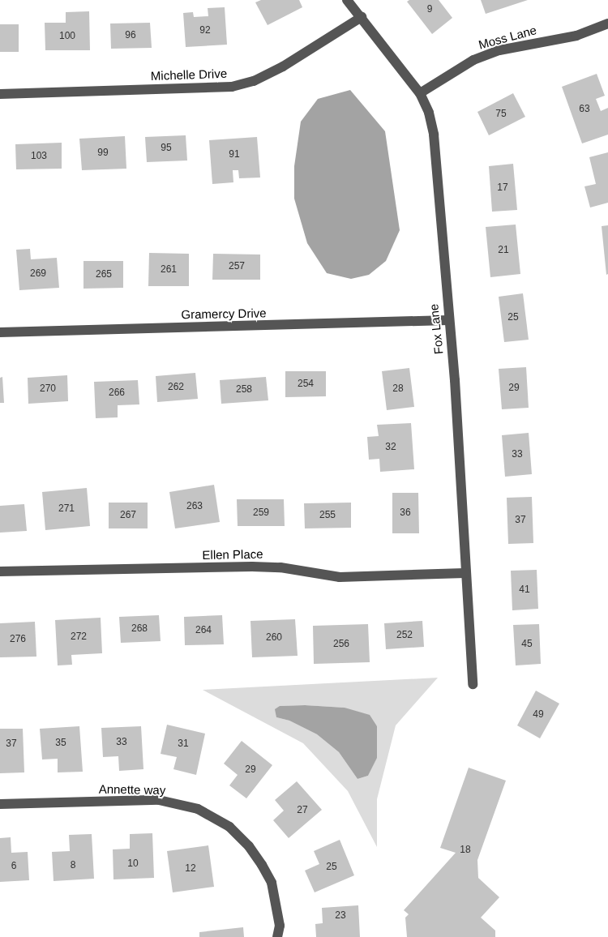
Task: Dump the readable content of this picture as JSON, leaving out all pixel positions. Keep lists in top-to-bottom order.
{
  "streets": {
    "street": [
      "Moss Lane",
      "Michelle Drive",
      "Gramercy Drive",
      "Fox Lane",
      "Ellen Place",
      "Annette way"
    ]
  },
  "crossings": [
    ["Moss Lane", "Fox Lane"],
    ["Michelle Drive", "Fox Lane"],
    ["Gramercy Drive", "Fox Lane"],
    ["Fox Lane", "Ellen Place"]
  ],
  "house_numbers": [
    "9",
    "92",
    "96",
    "100",
    "63",
    "75",
    "95",
    "99",
    "91",
    "103",
    "17",
    "21",
    "257",
    "261",
    "269",
    "265",
    "25",
    "254",
    "262",
    "29",
    "270",
    "28",
    "258",
    "266",
    "32",
    "33",
    "263",
    "271",
    "259",
    "36",
    "267",
    "255",
    "37",
    "41",
    "268",
    "264",
    "252",
    "272",
    "260",
    "276",
    "256",
    "45",
    "49",
    "33",
    "35",
    "37",
    "31",
    "29",
    "27",
    "18",
    "10",
    "8",
    "6",
    "25",
    "12",
    "23"
  ]
}
